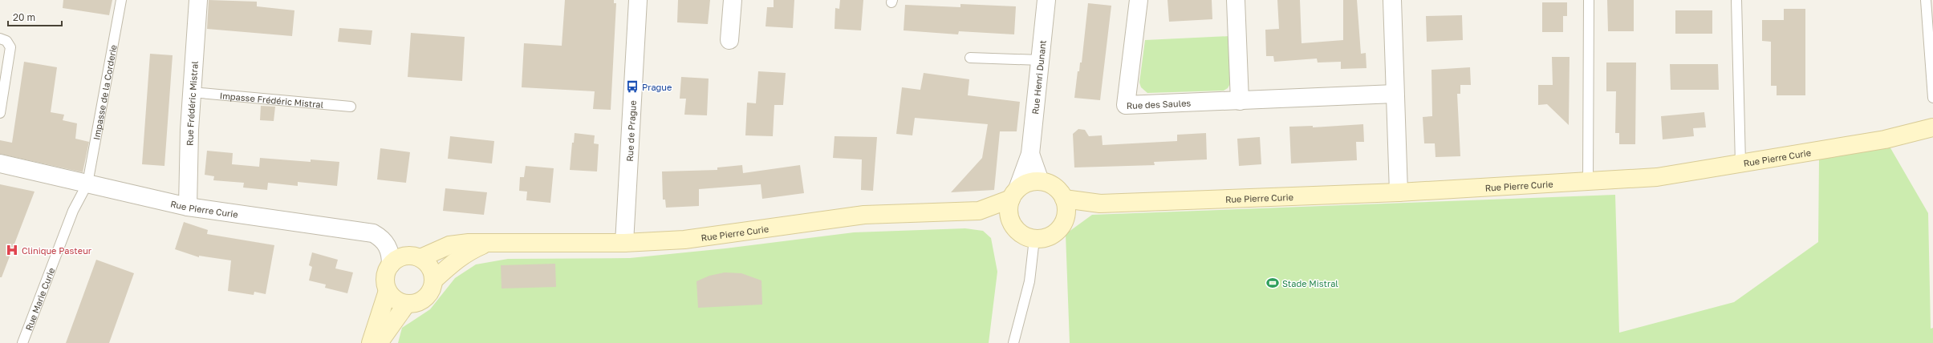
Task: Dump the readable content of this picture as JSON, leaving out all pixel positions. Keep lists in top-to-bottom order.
{
  "streets": {
    "street": [
      "Rue Henri Dunant",
      "Rue des Saules",
      "Rue Frédéric Mistral",
      "Rue de Prague",
      "Rue Pierre Curie"
    ],
    "lane": ["Impasse de la Corderie", "Impasse Frédéric Mistral", "Rue Marie Curie"]
  },
  "crossings": [
    ["Rue Henri Dunant", "Rue Pierre Curie"],
    ["Impasse de la Corderie", "Rue Pierre Curie"],
    ["Impasse de la Corderie", "Rue Marie Curie"],
    ["Impasse Frédéric Mistral", "Rue Frédéric Mistral"],
    ["Rue Frédéric Mistral", "Rue Pierre Curie"],
    ["Rue de Prague", "Rue Pierre Curie"],
    ["Rue Pierre Curie", "Rue Marie Curie"]
  ],
  "places": {
    "bus stop": ["Prague"],
    "hospital": ["Clinique Pasteur"],
    "sports": ["Stade Mistral"]
  },
  "scale_bar": "20 m"
}
